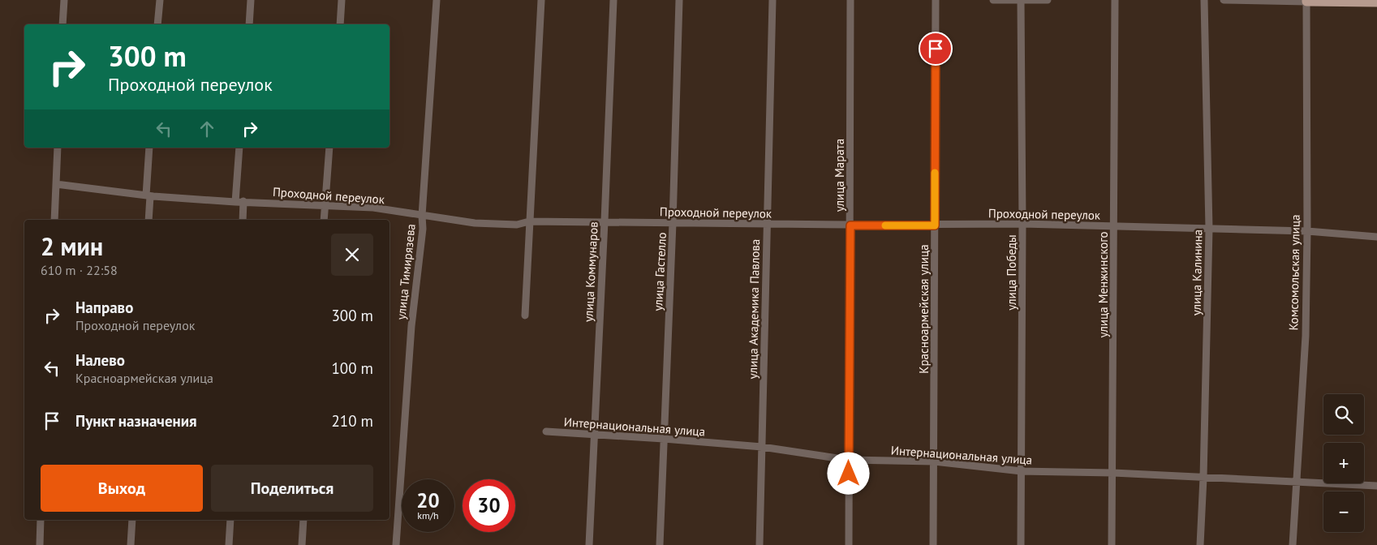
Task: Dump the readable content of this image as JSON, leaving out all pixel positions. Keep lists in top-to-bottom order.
{
  "streets": {
    "street": [
      "улица Марата",
      "Проходной переулок",
      "улица Тимирязева",
      "улица Коммунаров",
      "улица Гастелло",
      "улица Победы",
      "улица Калинина",
      "Комсомольская улица",
      "улица Менжинского",
      "улица Академика Павлова",
      "Красноармейская улица",
      "Интернациональная улица"
    ]
  },
  "crossings": [
    ["улица Марата", "Проходной переулок"],
    ["улица Марата", "Интернациональная улица"],
    ["Проходной переулок", "улица Тимирязева"],
    ["Проходной переулок", "улица Коммунаров"],
    ["Проходной переулок", "улица Гастелло"],
    ["Проходной переулок", "улица Победы"],
    ["Проходной переулок", "улица Калинина"],
    ["Проходной переулок", "Комсомольская улица"],
    ["Проходной переулок", "улица Менжинского"],
    ["Проходной переулок", "улица Академика Павлова"],
    ["Проходной переулок", "Красноармейская улица"],
    ["улица Коммунаров", "Интернациональная улица"],
    ["улица Гастелло", "Интернациональная улица"],
    ["улица Победы", "Интернациональная улица"],
    ["улица Калинина", "Интернациональная улица"],
    ["Комсомольская улица", "Интернациональная улица"],
    ["улица Менжинского", "Интернациональная улица"],
    ["улица Академика Павлова", "Интернациональная улица"],
    ["Красноармейская улица", "Интернациональная улица"]
  ],
  "page": {
    "turn": ["300 m", "Проходной переулок"],
    "heading": ["2 мин", "610 m · 22:58"],
    "list": [
      {
        "name": "Направо",
        "note": "Проходной переулок",
        "value": "300 m"
      },
      {
        "name": "Налево",
        "note": "Красноармейская улица",
        "value": "100 m"
      },
      {
        "name": "Пункт назначения",
        "value": "210 m"
      }
    ],
    "map_buttons": ["+", "−"],
    "buttons": ["Выход", "Поделиться"],
    "speed": "20 km/h",
    "limit": "30"
  }
}
